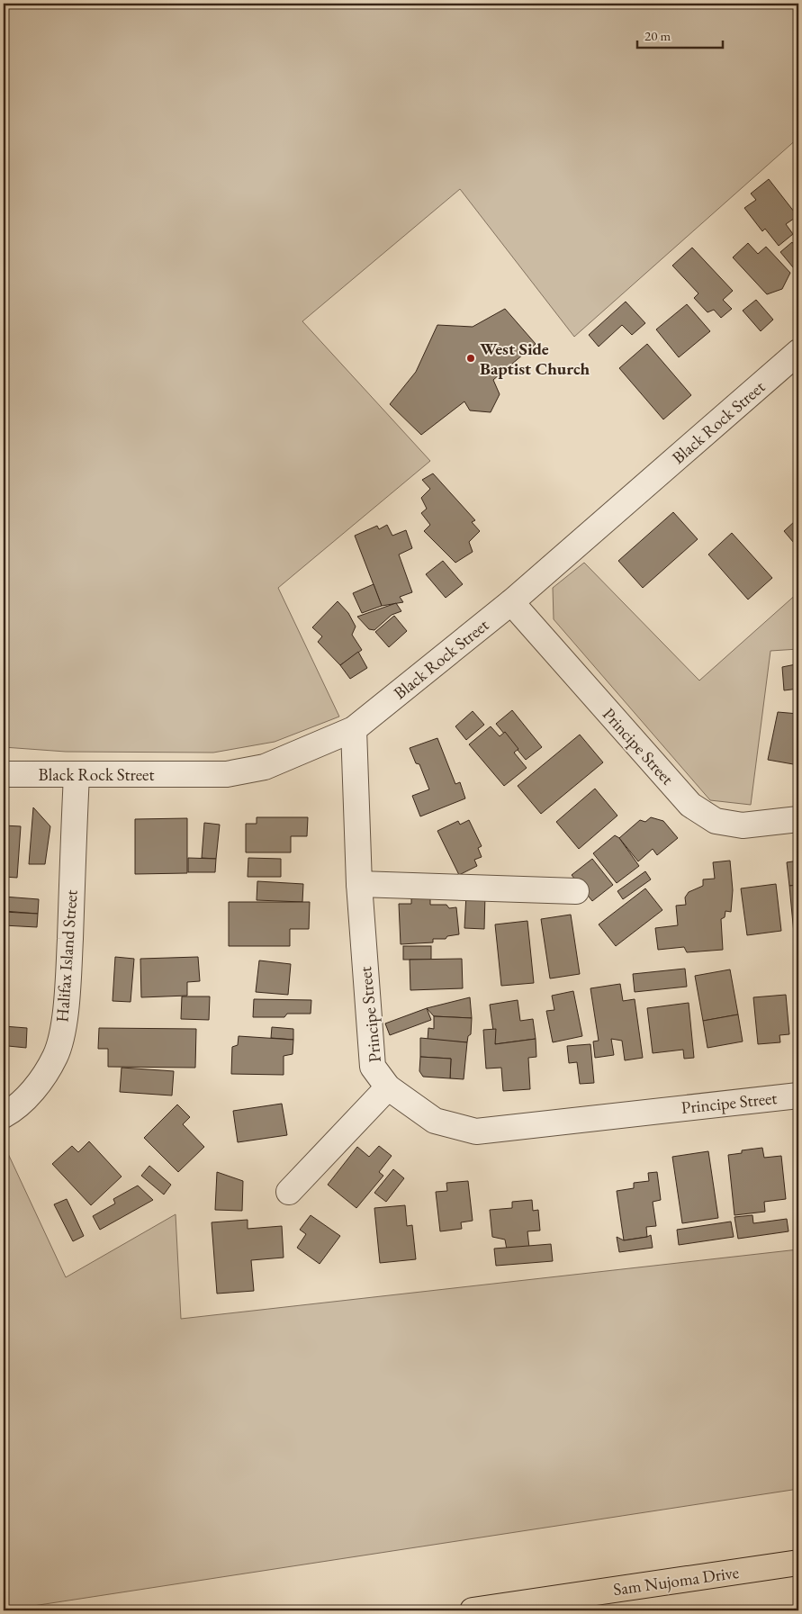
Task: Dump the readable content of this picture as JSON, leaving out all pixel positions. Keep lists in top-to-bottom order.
{
  "streets": {
    "main road": ["Sam Nujoma Drive"],
    "street": ["Black Rock Street", "Principe Street", "Halifax Island Street"]
  },
  "crossings": [
    ["Black Rock Street", "Principe Street"],
    ["Black Rock Street", "Halifax Island Street"]
  ],
  "places": ["West Side Baptist Church"],
  "scale_bar": "20 m"
}
